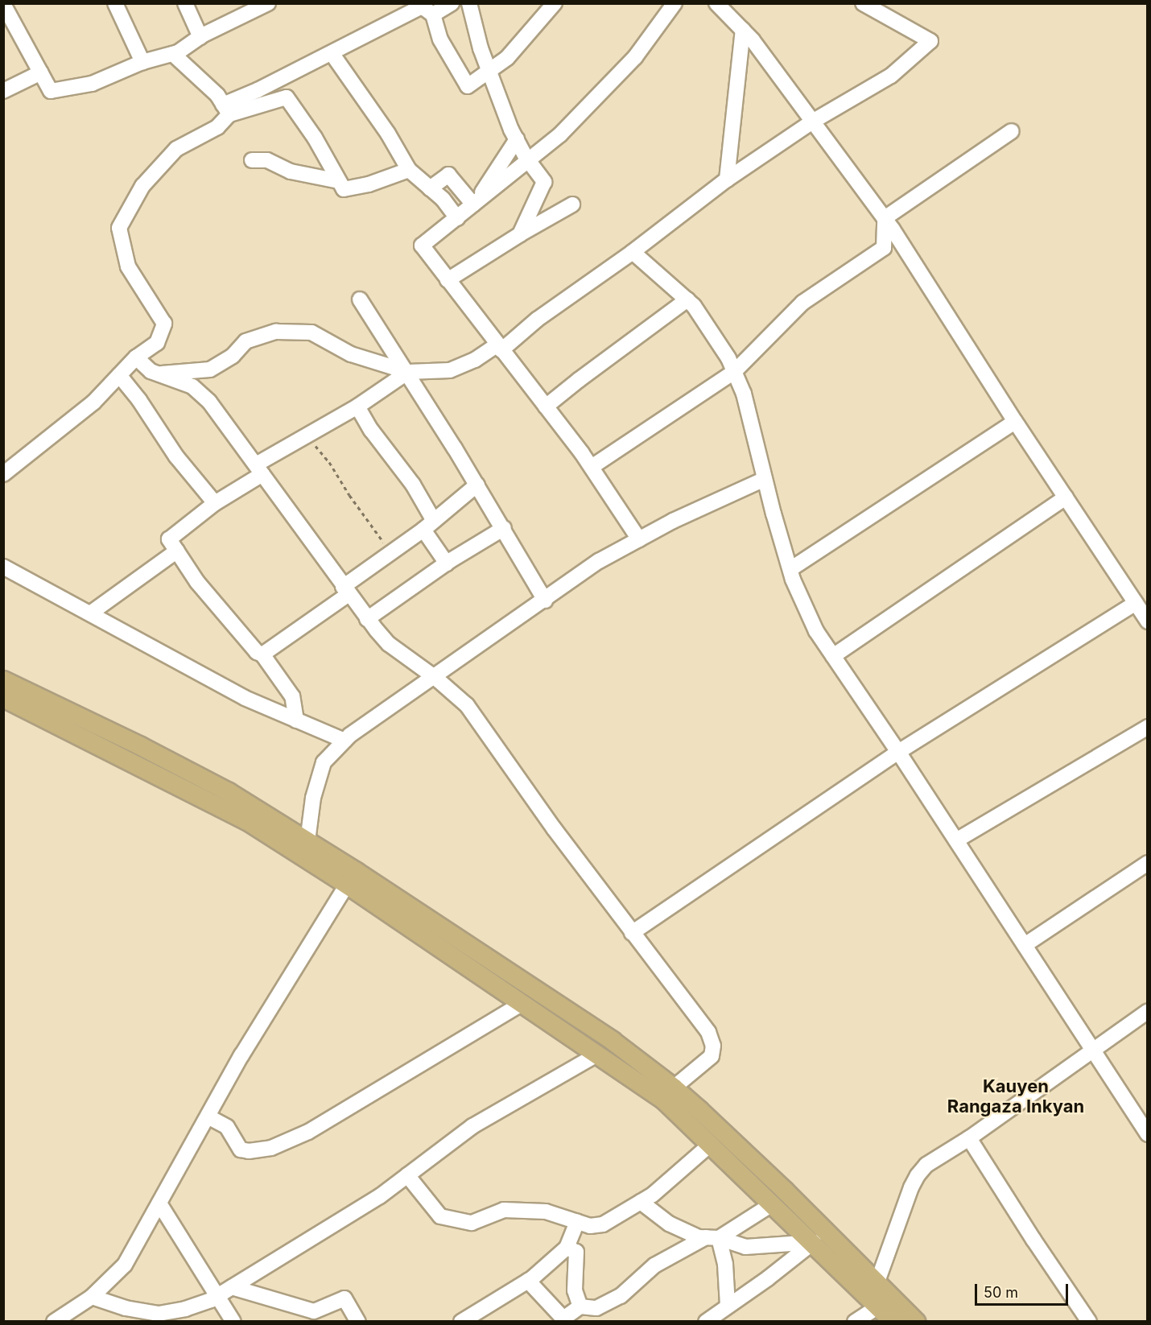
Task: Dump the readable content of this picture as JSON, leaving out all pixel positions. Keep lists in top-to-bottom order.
{
  "districts": ["Kauyen Rangaza Inkyan"],
  "scale_bar": "50 m"
}
